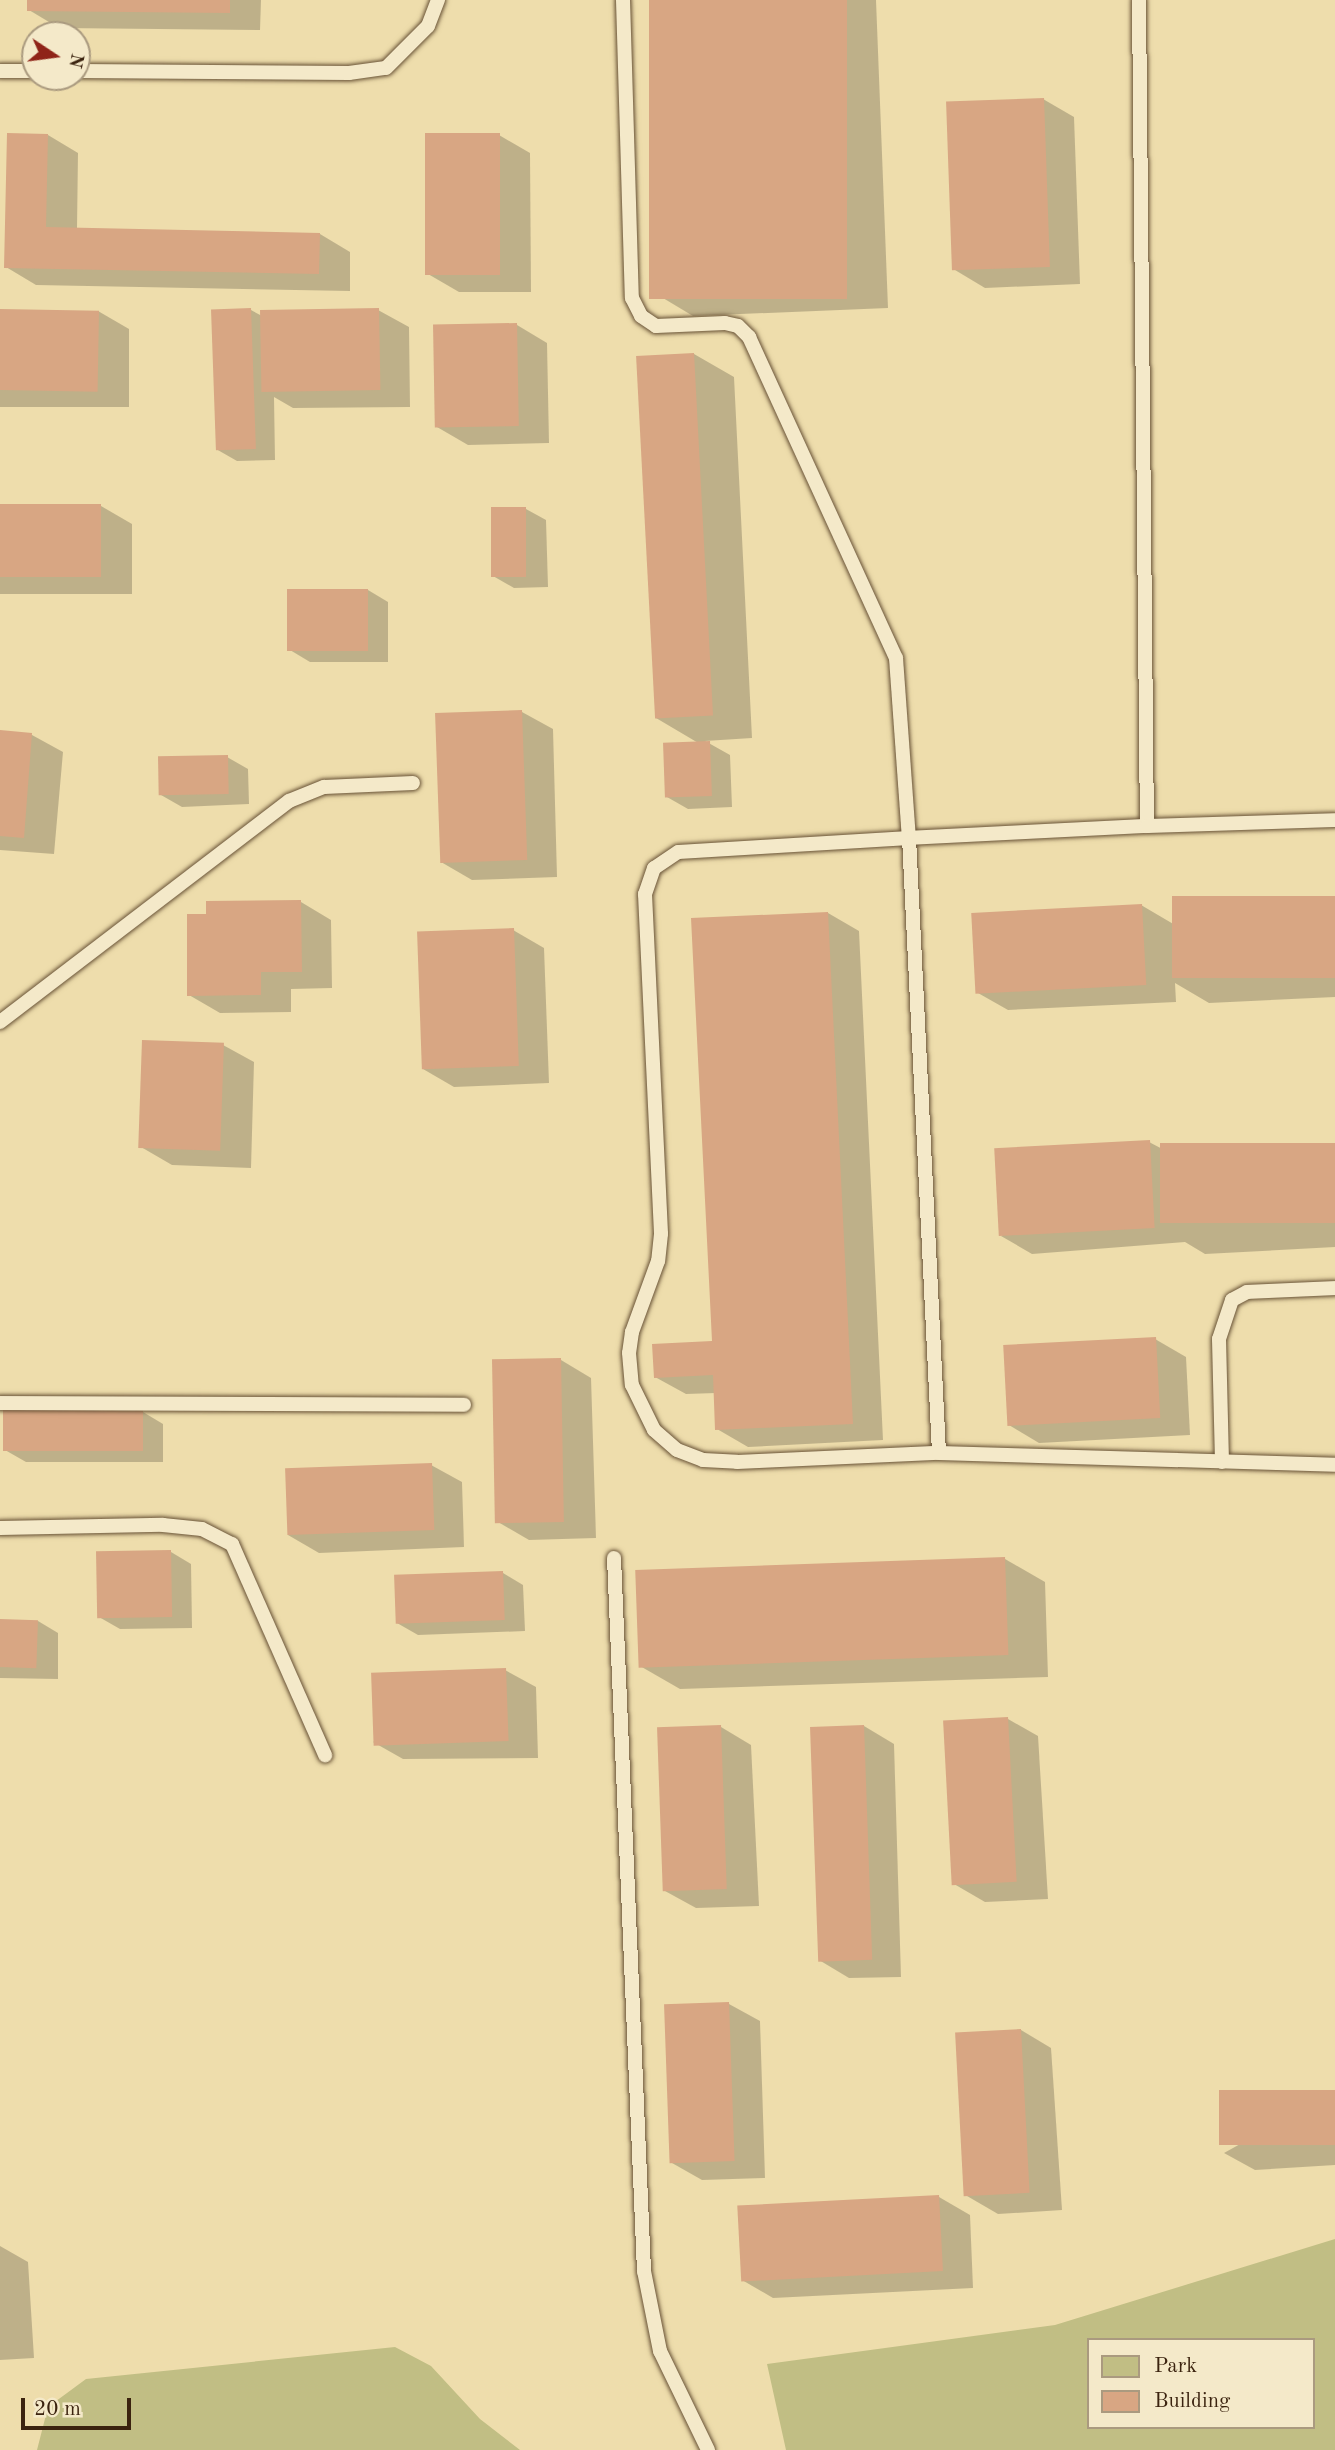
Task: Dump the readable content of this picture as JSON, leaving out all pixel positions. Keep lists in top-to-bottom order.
{
  "legend": ["Park", "Building"],
  "scale_bar": "20 m",
  "north": "right"
}
